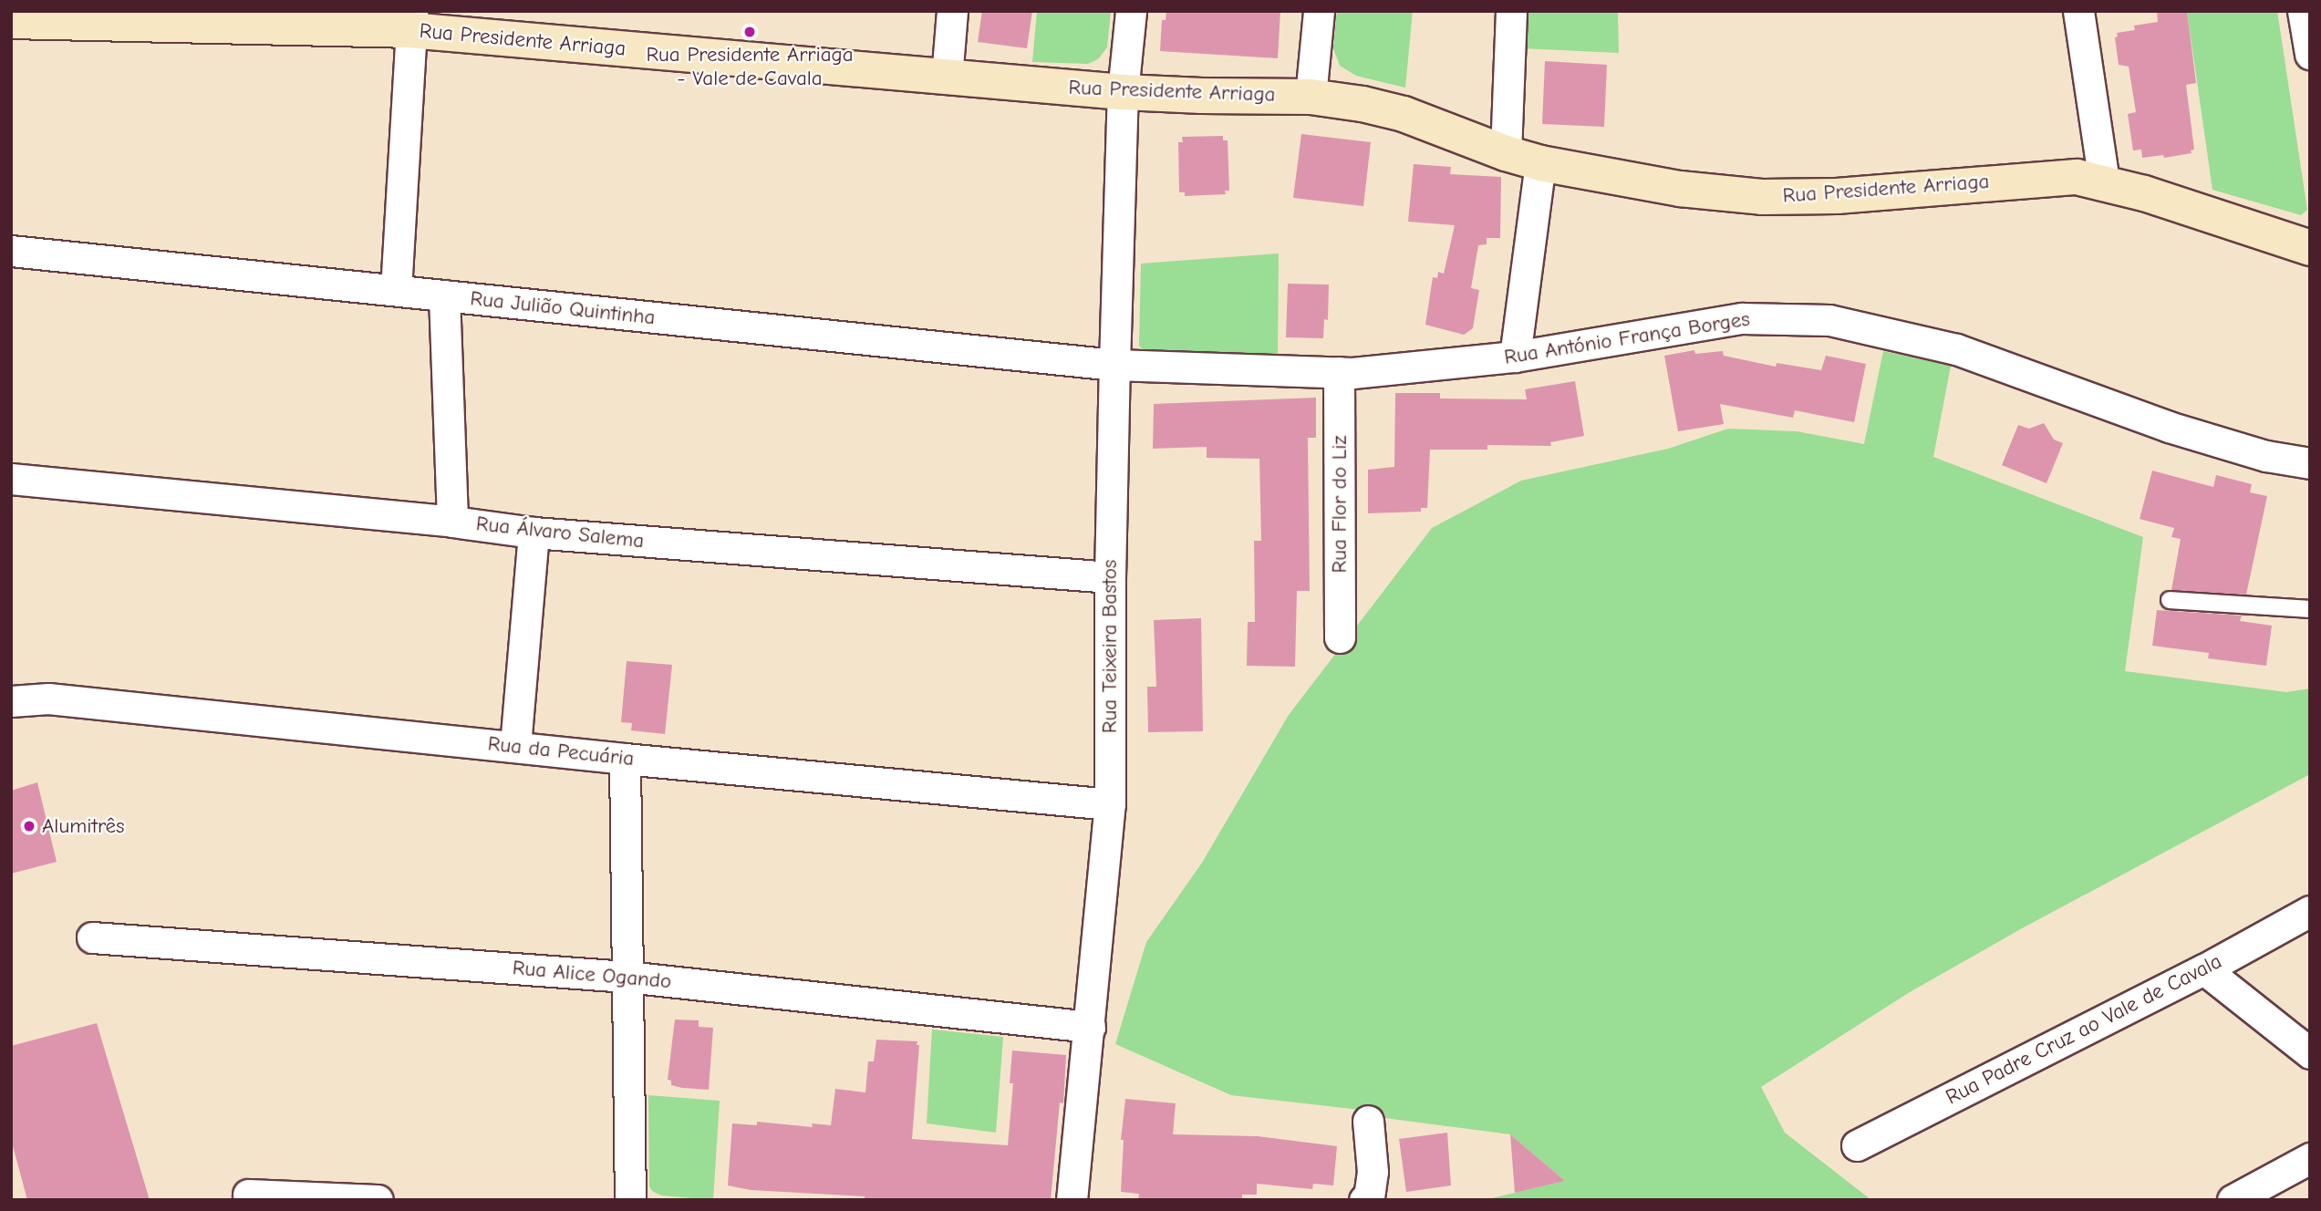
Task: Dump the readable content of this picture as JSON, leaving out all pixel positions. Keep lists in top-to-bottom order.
{
  "streets": {
    "street": [
      "Rua Presidente Arriaga",
      "Rua Julião Quintinha",
      "Rua António França Borges",
      "Rua Flor do Liz",
      "Rua Álvaro Salema",
      "Rua Teixeira Bastos",
      "Rua da Pecuária",
      "Rua Alice Ogando",
      "Rua Padre Cruz ao Vale de Cavala"
    ]
  },
  "crossings": [
    ["Rua Presidente Arriaga", "Rua Teixeira Bastos"],
    ["Rua Julião Quintinha", "Rua António França Borges"],
    ["Rua Julião Quintinha", "Rua Teixeira Bastos"],
    ["Rua António França Borges", "Rua Flor do Liz"],
    ["Rua António França Borges", "Rua Teixeira Bastos"],
    ["Rua Álvaro Salema", "Rua Teixeira Bastos"],
    ["Rua Teixeira Bastos", "Rua da Pecuária"],
    ["Rua Teixeira Bastos", "Rua Alice Ogando"]
  ],
  "places": ["Rua Presidente Arriaga - Vale de Cavala", "Alumitrês"]
}
